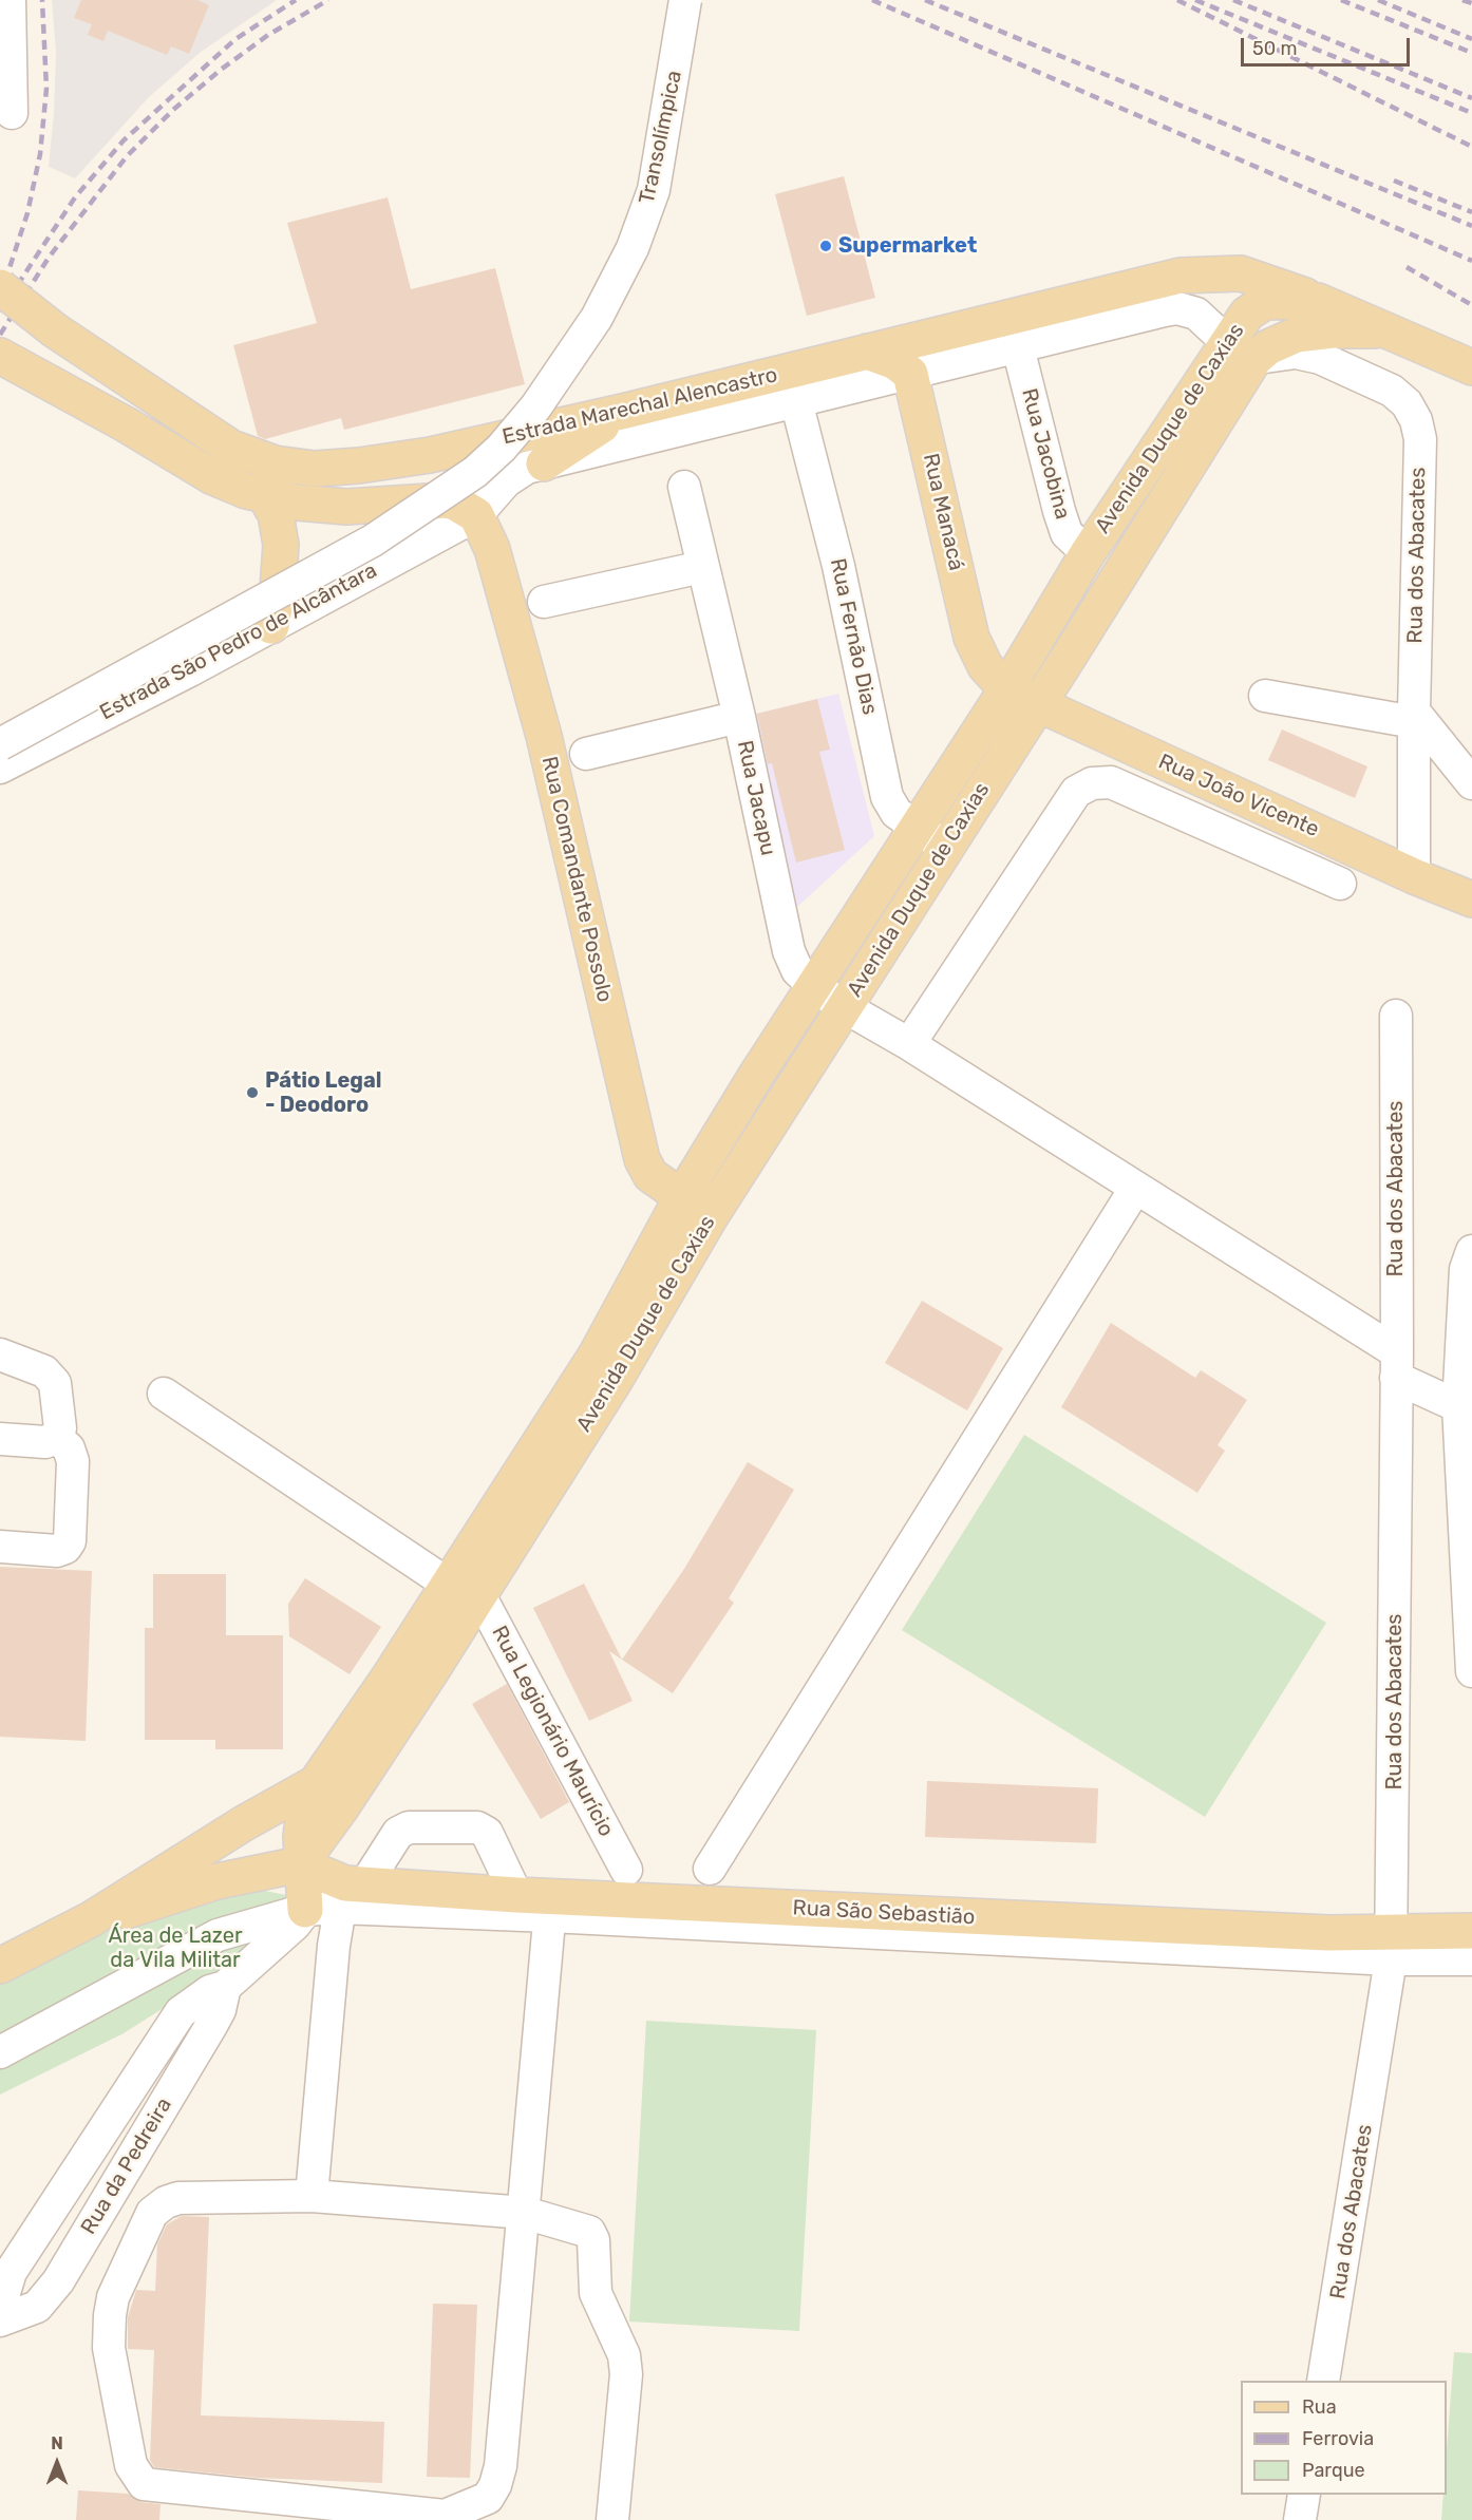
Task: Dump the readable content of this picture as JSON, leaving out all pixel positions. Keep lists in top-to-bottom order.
{
  "streets": {
    "main road": [
      "Estrada Marechal Alencastro",
      "Avenida Duque de Caxias",
      "Rua Manacá",
      "Rua João Vicente",
      "Rua Comandante Possolo",
      "Rua São Sebastião"
    ],
    "street": [
      "Transolímpica",
      "Rua Jacobina",
      "Rua dos Abacates",
      "Rua Fernão Dias",
      "Estrada São Pedro de Alcântara",
      "Rua Jacapu",
      "Rua Legionário Maurício",
      "Rua da Pedreira"
    ]
  },
  "crossings": [
    ["Estrada Marechal Alencastro", "Avenida Duque de Caxias"],
    ["Estrada Marechal Alencastro", "Rua Jacobina"],
    ["Estrada Marechal Alencastro", "Rua Manacá"],
    ["Estrada Marechal Alencastro", "Rua dos Abacates"],
    ["Estrada Marechal Alencastro", "Rua Fernão Dias"],
    ["Estrada Marechal Alencastro", "Estrada São Pedro de Alcântara"],
    ["Estrada Marechal Alencastro", "Rua Comandante Possolo"],
    ["Avenida Duque de Caxias", "Rua Jacobina"],
    ["Avenida Duque de Caxias", "Rua Manacá"],
    ["Avenida Duque de Caxias", "Rua dos Abacates"],
    ["Avenida Duque de Caxias", "Rua Fernão Dias"],
    ["Avenida Duque de Caxias", "Rua João Vicente"],
    ["Avenida Duque de Caxias", "Rua Jacapu"],
    ["Avenida Duque de Caxias", "Rua Comandante Possolo"],
    ["Avenida Duque de Caxias", "Rua Legionário Maurício"],
    ["Avenida Duque de Caxias", "Rua São Sebastião"],
    ["Rua Manacá", "Rua João Vicente"],
    ["Rua dos Abacates", "Rua João Vicente"],
    ["Rua dos Abacates", "Rua Jacapu"],
    ["Rua dos Abacates", "Rua São Sebastião"],
    ["Estrada São Pedro de Alcântara", "Rua Comandante Possolo"],
    ["Rua São Sebastião", "Rua da Pedreira"]
  ],
  "parks": ["Área de Lazer da Vila Militar"],
  "places": ["Supermarket", "Pátio Legal - Deodoro"],
  "legend": ["Rua", "Ferrovia", "Parque"],
  "scale_bar": "50 m",
  "north": "top"
}
